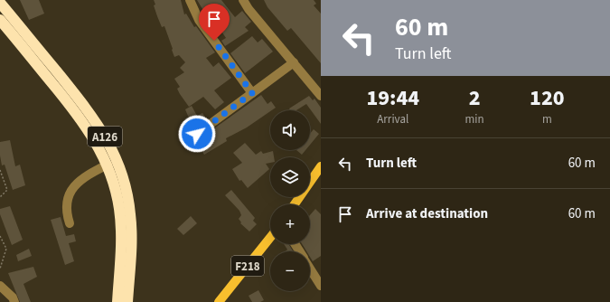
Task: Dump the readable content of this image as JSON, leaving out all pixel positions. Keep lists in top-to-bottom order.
{
  "streets": {
    "highway": ["A126"],
    "main road": ["F218"]
  },
  "page": {
    "turn": ["60 m", "Turn left"],
    "eta": [
      "19:44",
      "Arrival",
      "2",
      "min",
      "120",
      "m"
    ],
    "map_buttons": ["+", "−"],
    "list": [
      {
        "name": "Turn left",
        "value": "60 m"
      },
      {
        "name": "Arrive at destination",
        "value": "60 m"
      }
    ]
  }
}
